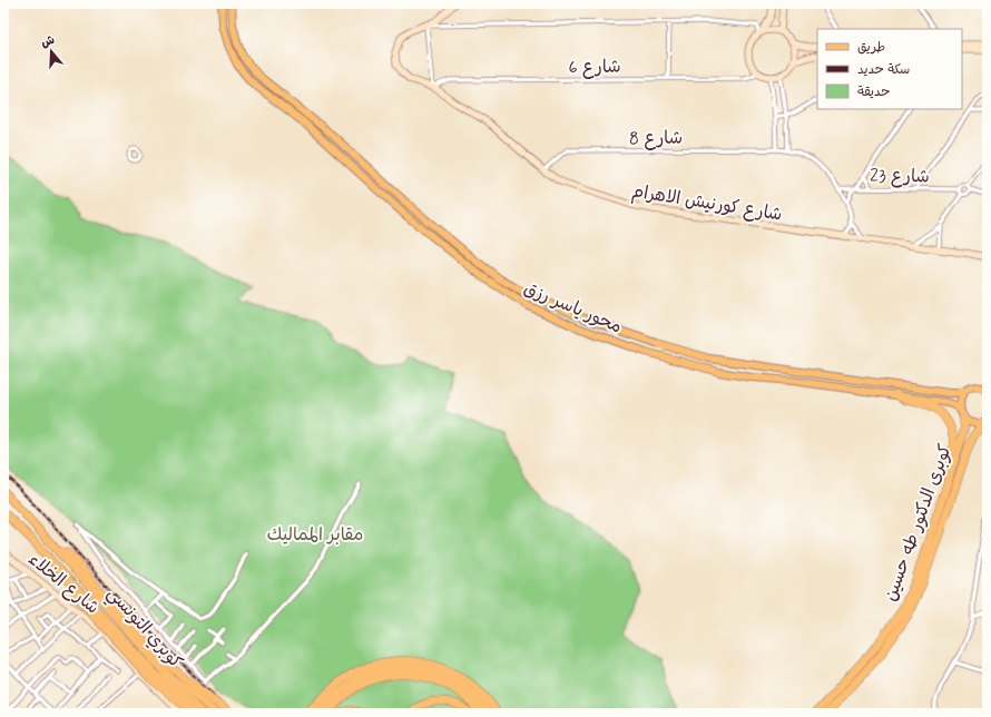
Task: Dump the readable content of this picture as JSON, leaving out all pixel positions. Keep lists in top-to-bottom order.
{
  "streets": {
    "highway": ["كوبرى الدكتور طه حسين", "كوبري التونسي"],
    "main road": ["محور ياسر رزق"],
    "street": [
      "شارع 6",
      "شارع 8",
      "شارع 23",
      "شارع كورنيش الاهرام",
      "شارع الخلاء"
    ]
  },
  "crossings": [
    ["شارع 6", "شارع كورنيش الاهرام"],
    ["شارع 8", "شارع 23"],
    ["شارع 8", "شارع كورنيش الاهرام"],
    ["محور ياسر رزق", "كوبرى الدكتور طه حسين"]
  ],
  "parks": ["مقابر المماليك"],
  "legend": ["طريق", "سكة حديد", "حديقة"],
  "north": "top"
}
